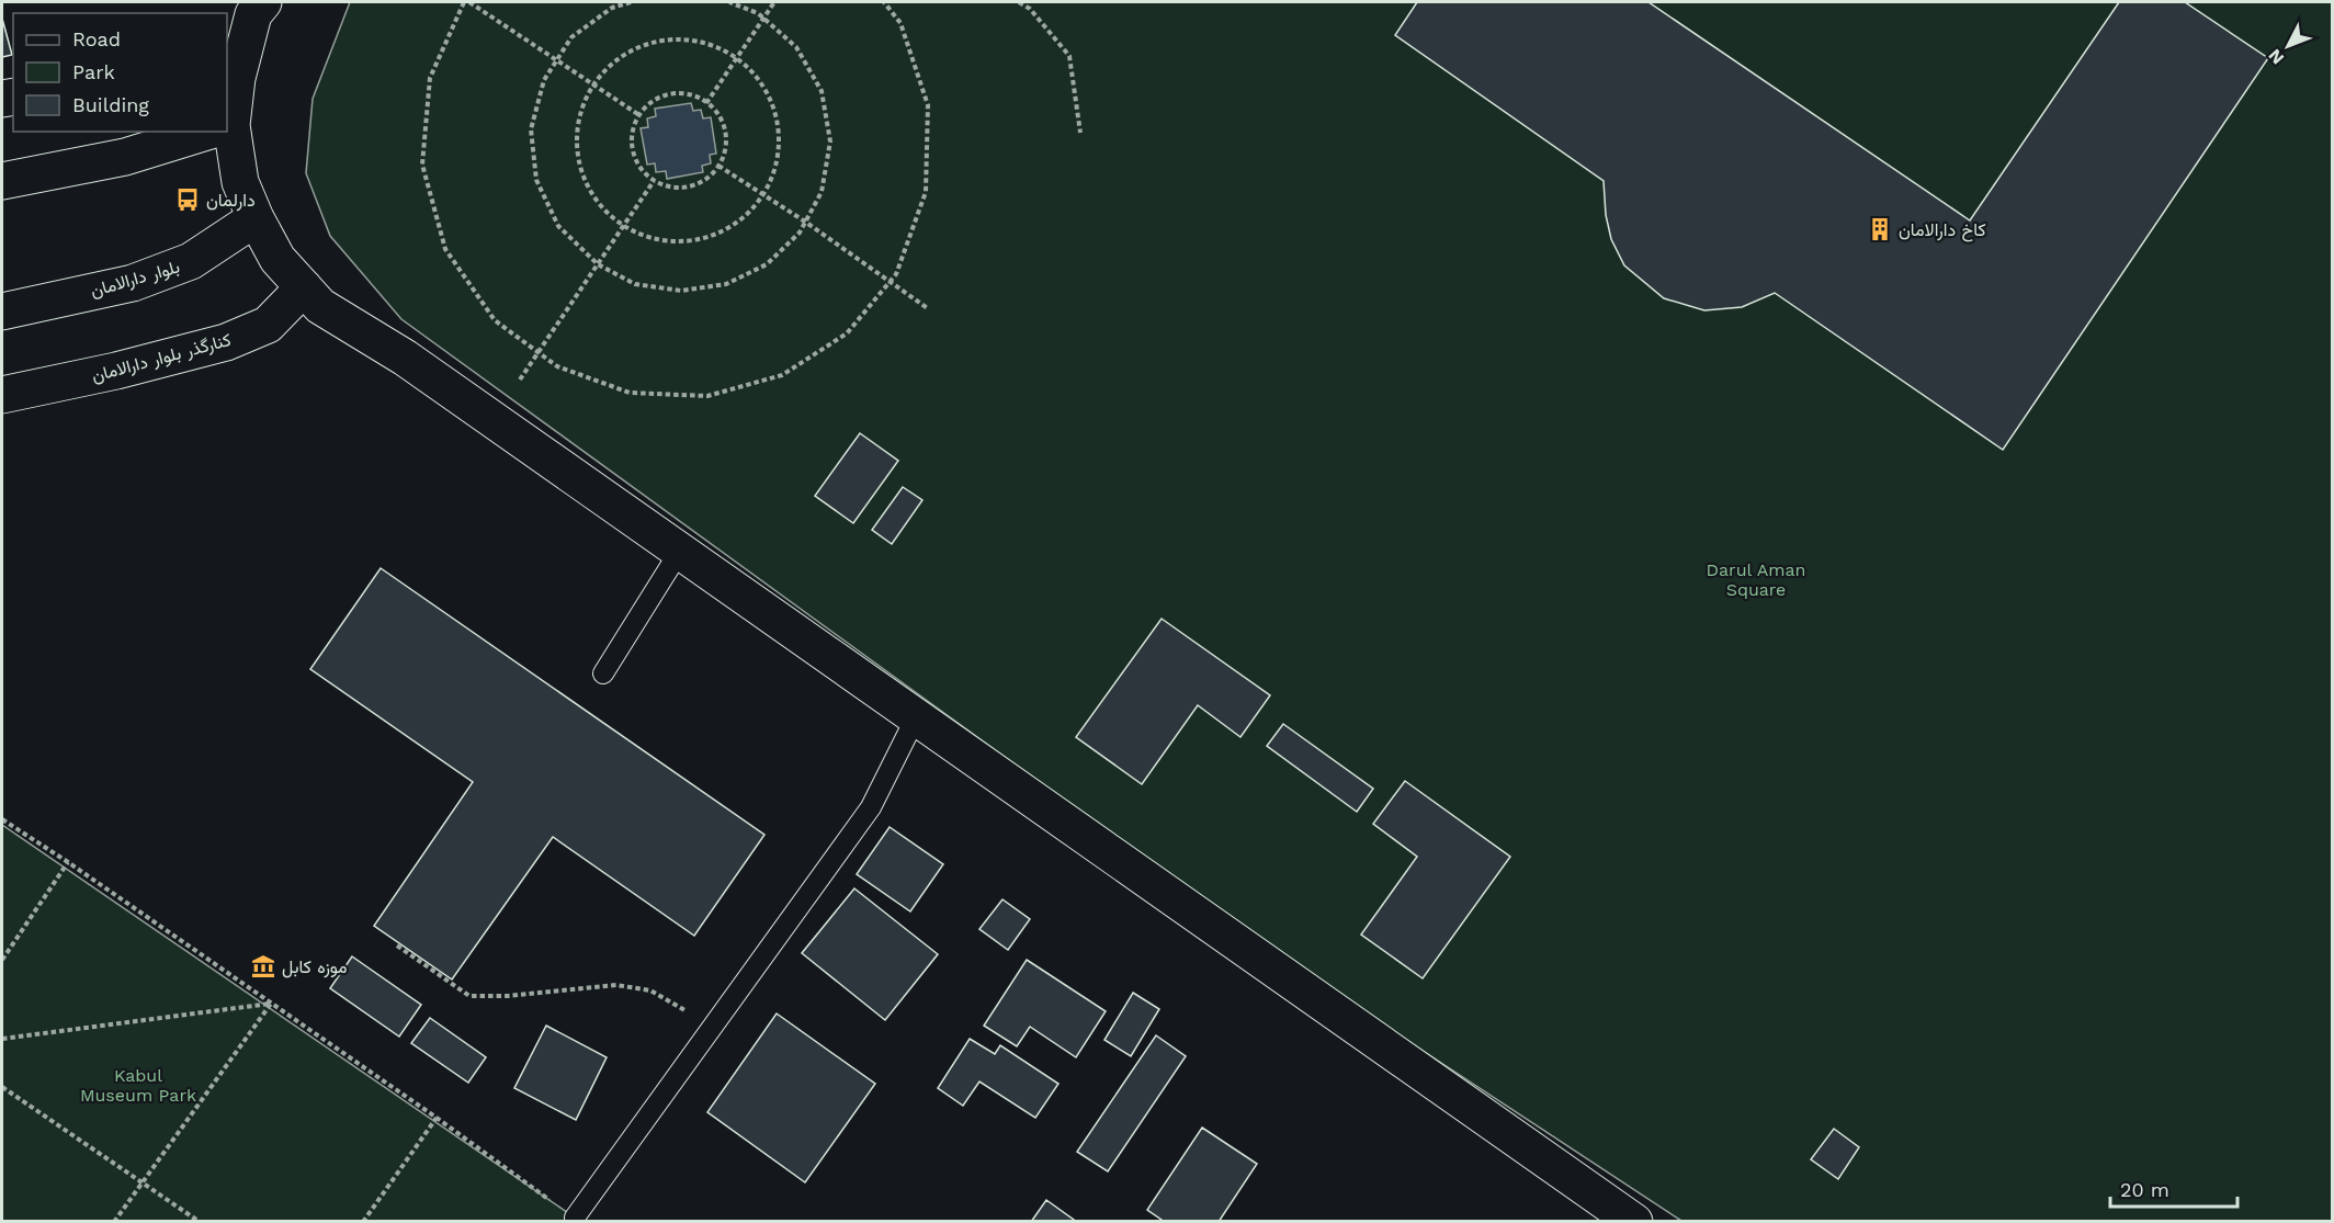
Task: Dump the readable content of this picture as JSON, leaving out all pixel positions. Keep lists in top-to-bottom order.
{
  "streets": {
    "main road": ["بلوار دارالامان", "کنارگذر بلوار دارالامان"]
  },
  "parks": ["Darul Aman Square", "Kabul Museum Park"],
  "places": {
    "bus stop": ["دارلمان"],
    "building": ["کاخ دارالامان"],
    "museum": ["موزه کابل"]
  },
  "legend": ["Road", "Park", "Building"],
  "scale_bar": "20 m",
  "north": "bottom left"
}
